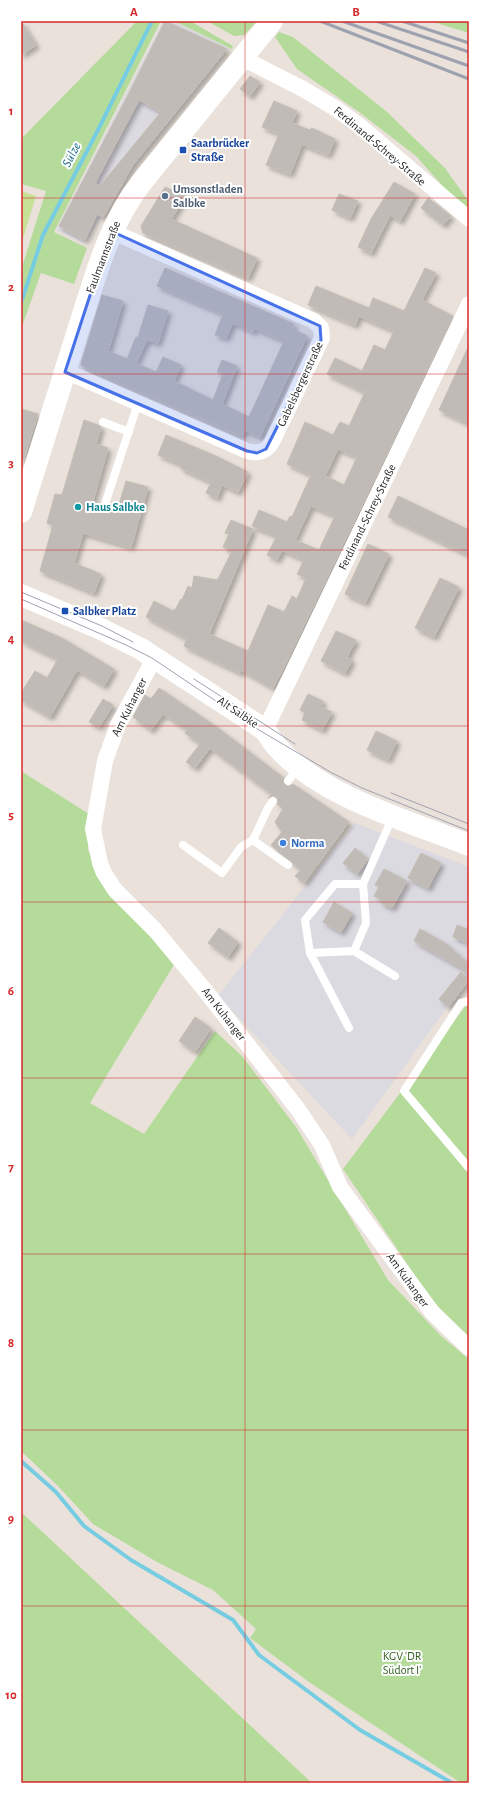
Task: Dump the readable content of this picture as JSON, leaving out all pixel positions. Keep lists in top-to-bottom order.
{
  "streets": {
    "main road": ["Faulmannstraße", "Alt Salbke"],
    "street": ["Ferdinand-Schrey-Straße", "Gabelsbergerstraße", "Am Kuhanger"]
  },
  "crossings": [
    ["Ferdinand-Schrey-Straße", "Faulmannstraße"],
    ["Ferdinand-Schrey-Straße", "Alt Salbke"],
    ["Faulmannstraße", "Gabelsbergerstraße"],
    ["Am Kuhanger", "Alt Salbke"]
  ],
  "water": ["Sülze"],
  "parks": ["KGV 'DR Südort I'"],
  "places": {
    "transit": ["Saarbrücker Straße", "Salbker Platz"],
    "other": ["Umsonstladen Salbke", "Haus Salbke", "Norma"]
  },
  "grid": {
    "columns": ["A", "B"],
    "rows": [
      "1",
      "2",
      "3",
      "4",
      "5",
      "6",
      "7",
      "8",
      "9",
      "10"
    ]
  }
}
